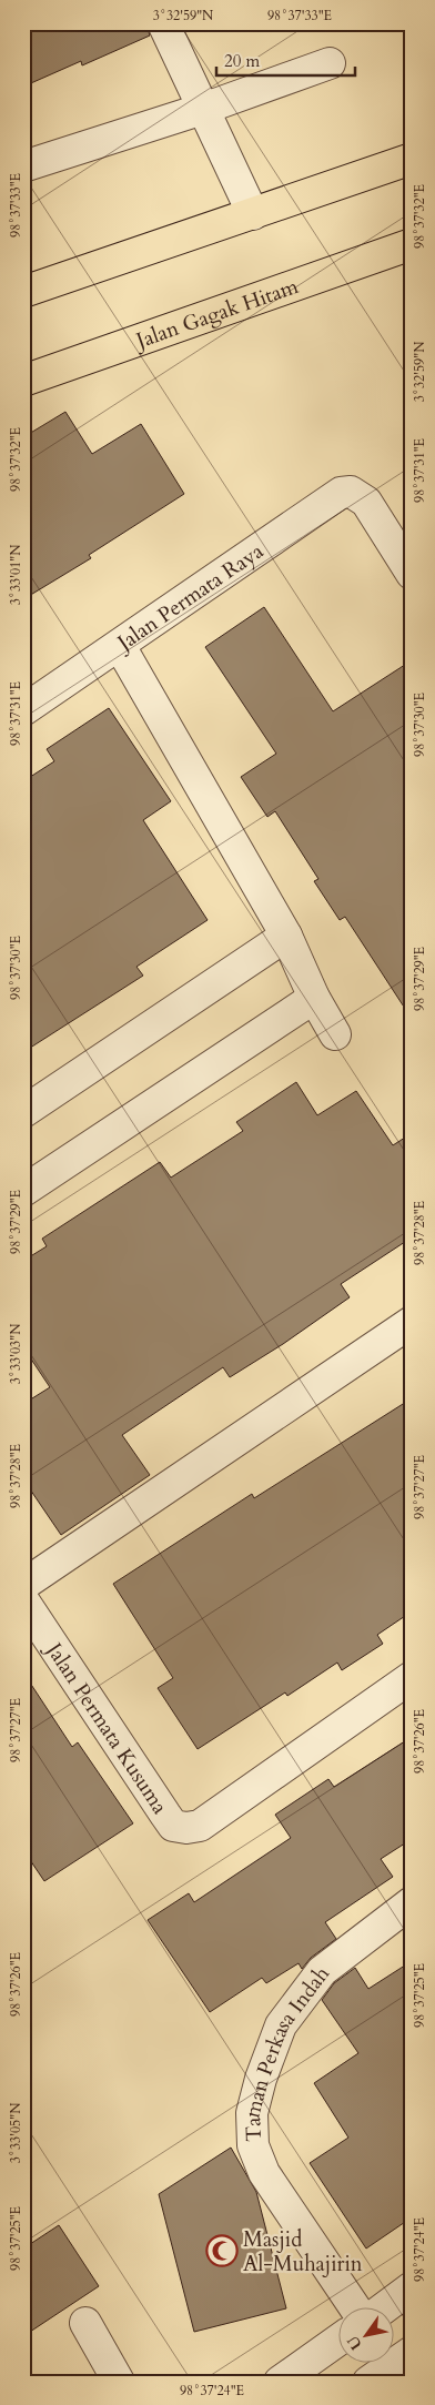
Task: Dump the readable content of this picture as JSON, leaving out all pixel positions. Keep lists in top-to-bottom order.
{
  "streets": {
    "highway": ["Jalan Gagak Hitam"],
    "street": ["Jalan Permata Raya", "Jalan Permata Kusuma", "Taman Perkasa Indah"]
  },
  "places": {
    "mosque": ["Masjid Al-Muhajirin"]
  },
  "scale_bar": "20 m",
  "north": "bottom left",
  "coordinates": [
    "3°32'59\"N",
    "98°37'33\"E",
    "98°37'32\"E",
    "98°37'31\"E",
    "3°33'01\"N",
    "98°37'30\"E",
    "98°37'29\"E",
    "98°37'28\"E",
    "3°33'03\"N",
    "98°37'27\"E",
    "98°37'26\"E",
    "98°37'25\"E",
    "3°33'05\"N",
    "98°37'24\"E"
  ]
}
